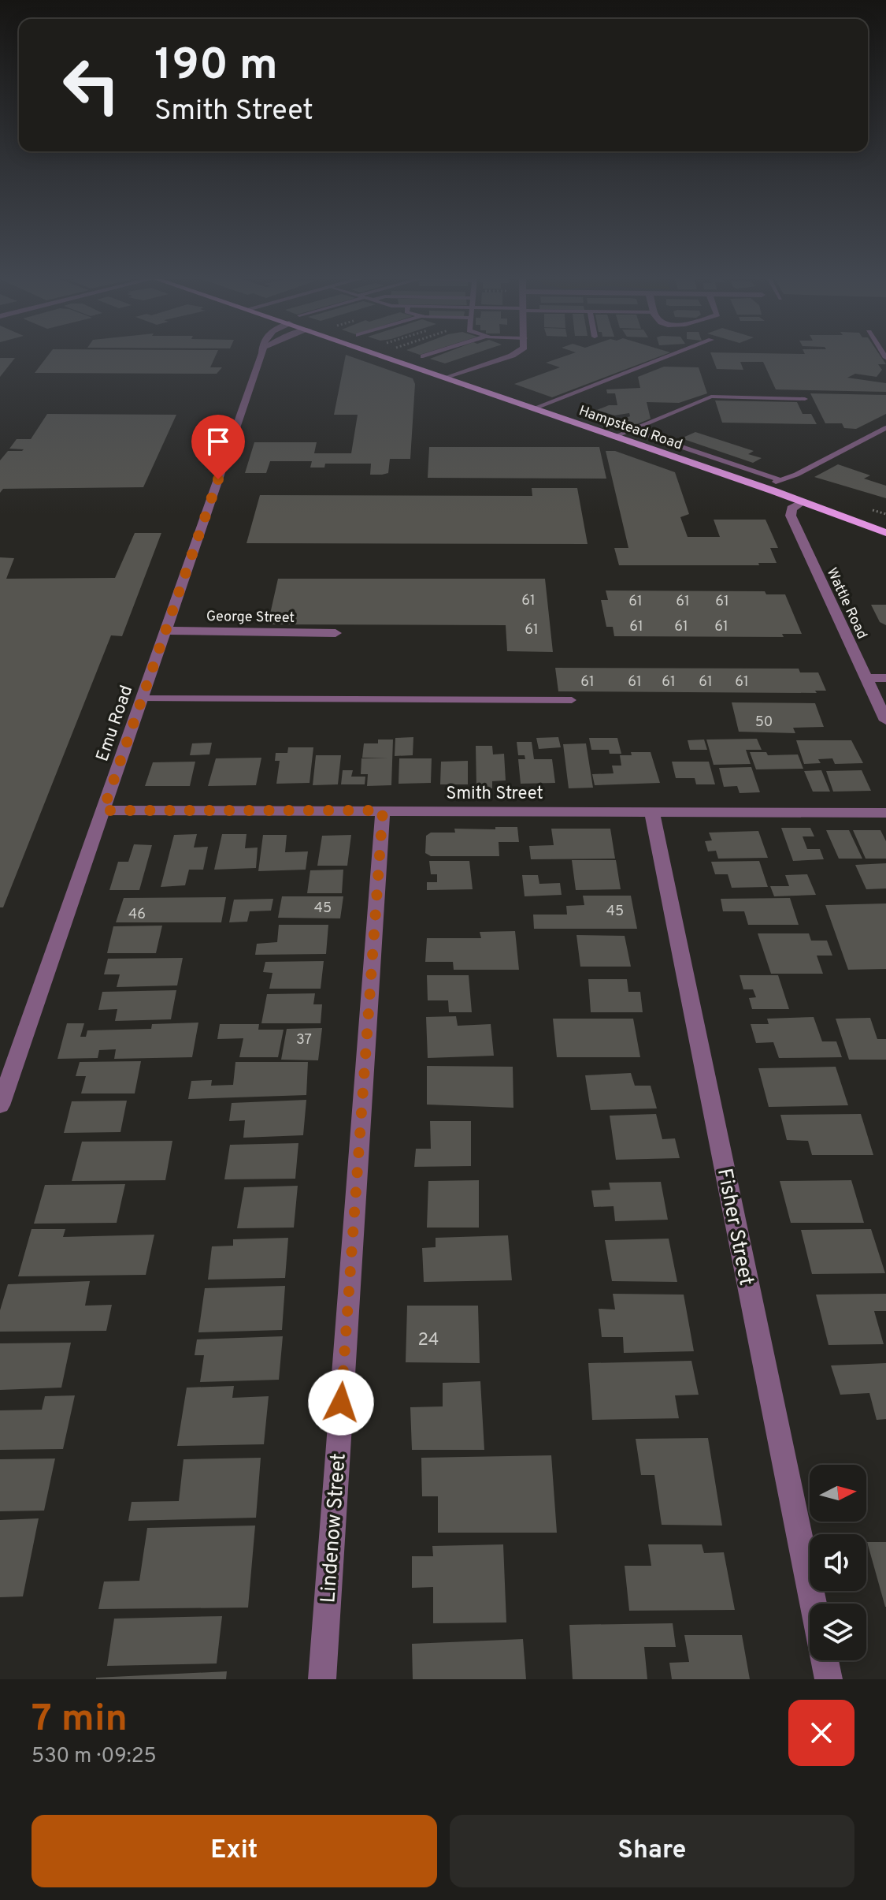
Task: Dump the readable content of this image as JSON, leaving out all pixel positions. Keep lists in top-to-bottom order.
{
  "streets": {
    "main road": ["Hampstead Road"],
    "street": [
      "Wattle Road",
      "George Street",
      "Emu Road",
      "Smith Street",
      "Fisher Street",
      "Lindenow Street"
    ]
  },
  "crossings": [
    ["Hampstead Road", "Wattle Road"],
    ["George Street", "Emu Road"],
    ["Emu Road", "Smith Street"],
    ["Smith Street", "Fisher Street"],
    ["Smith Street", "Lindenow Street"]
  ],
  "house_numbers": [
    "61",
    "61",
    "61",
    "61",
    "61",
    "61",
    "61",
    "61",
    "61",
    "61",
    "61",
    "61",
    "61",
    "50",
    "45",
    "45",
    "46",
    "37",
    "24"
  ],
  "north": "right",
  "page": {
    "turn": ["190 m", "Smith Street"],
    "heading": ["7 min", "530 m · 09:25"],
    "buttons": ["Exit", "Share"]
  }
}
